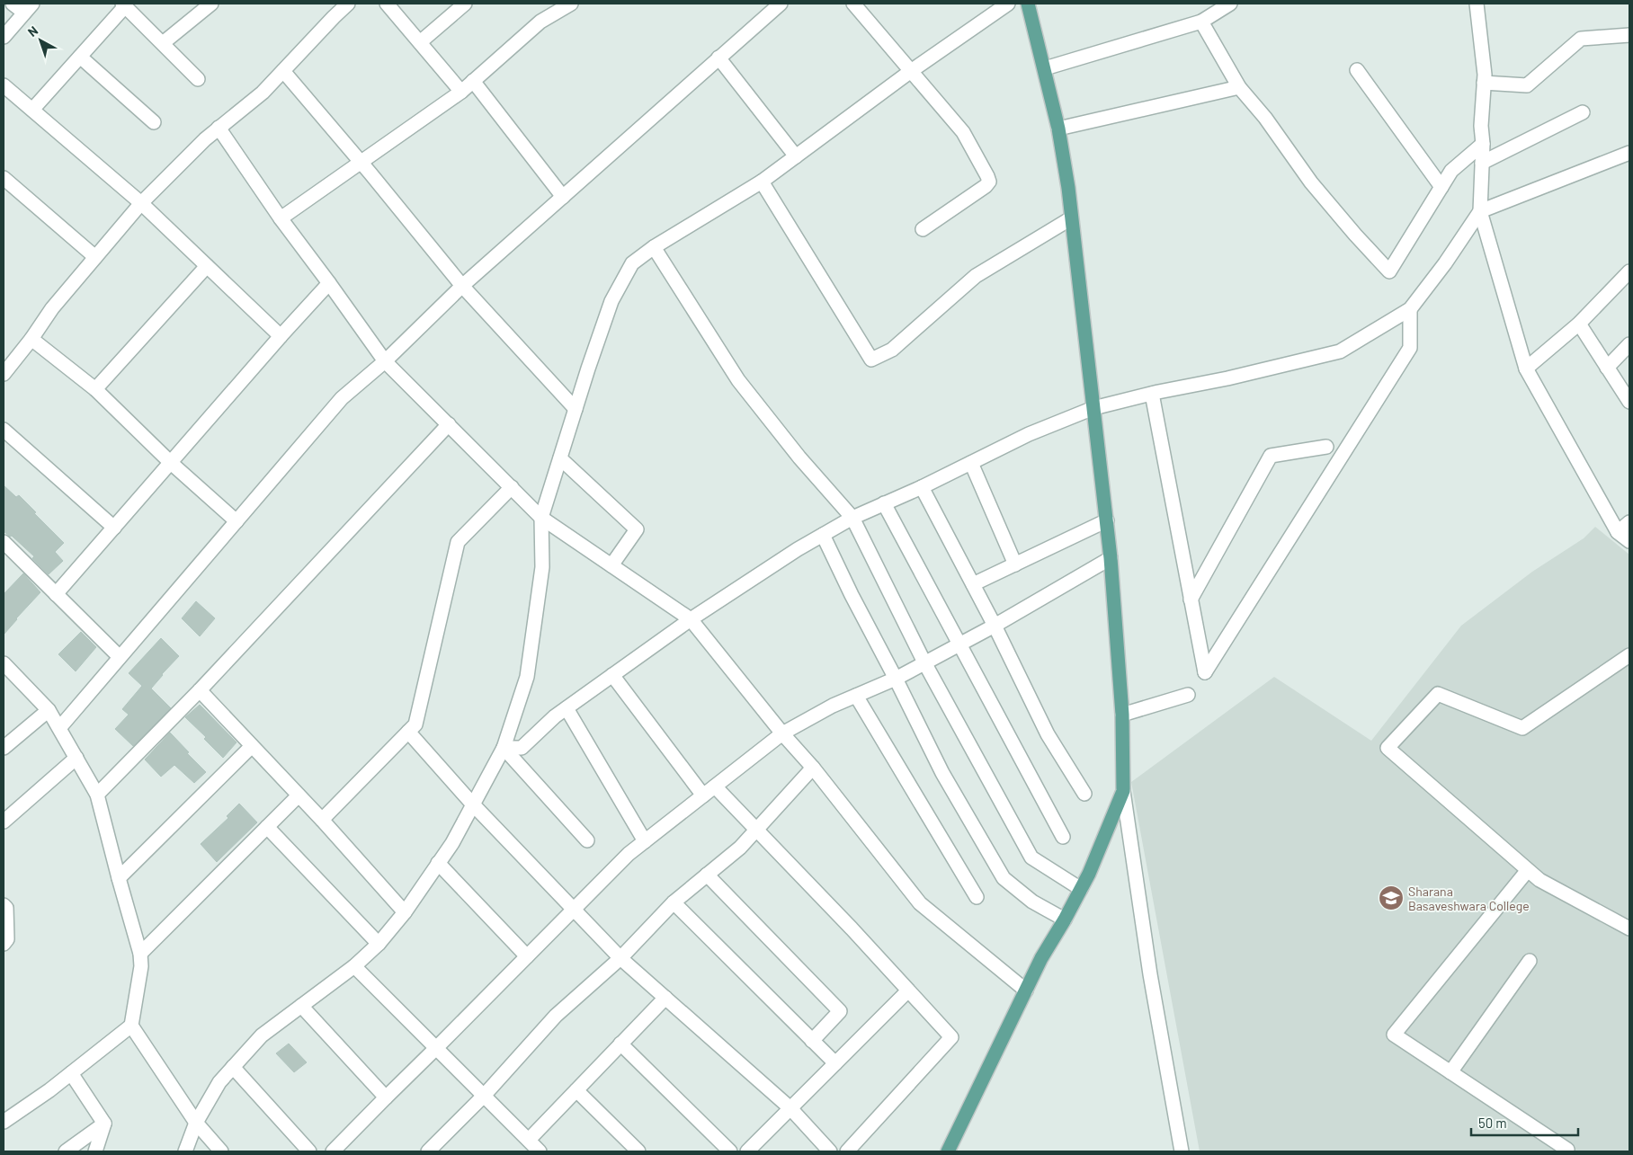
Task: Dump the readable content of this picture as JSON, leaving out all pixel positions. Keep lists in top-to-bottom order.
{
  "places": {
    "school or university": ["Sharana Basaveshwara College"]
  },
  "scale_bar": "50 m",
  "north": "top left"
}
